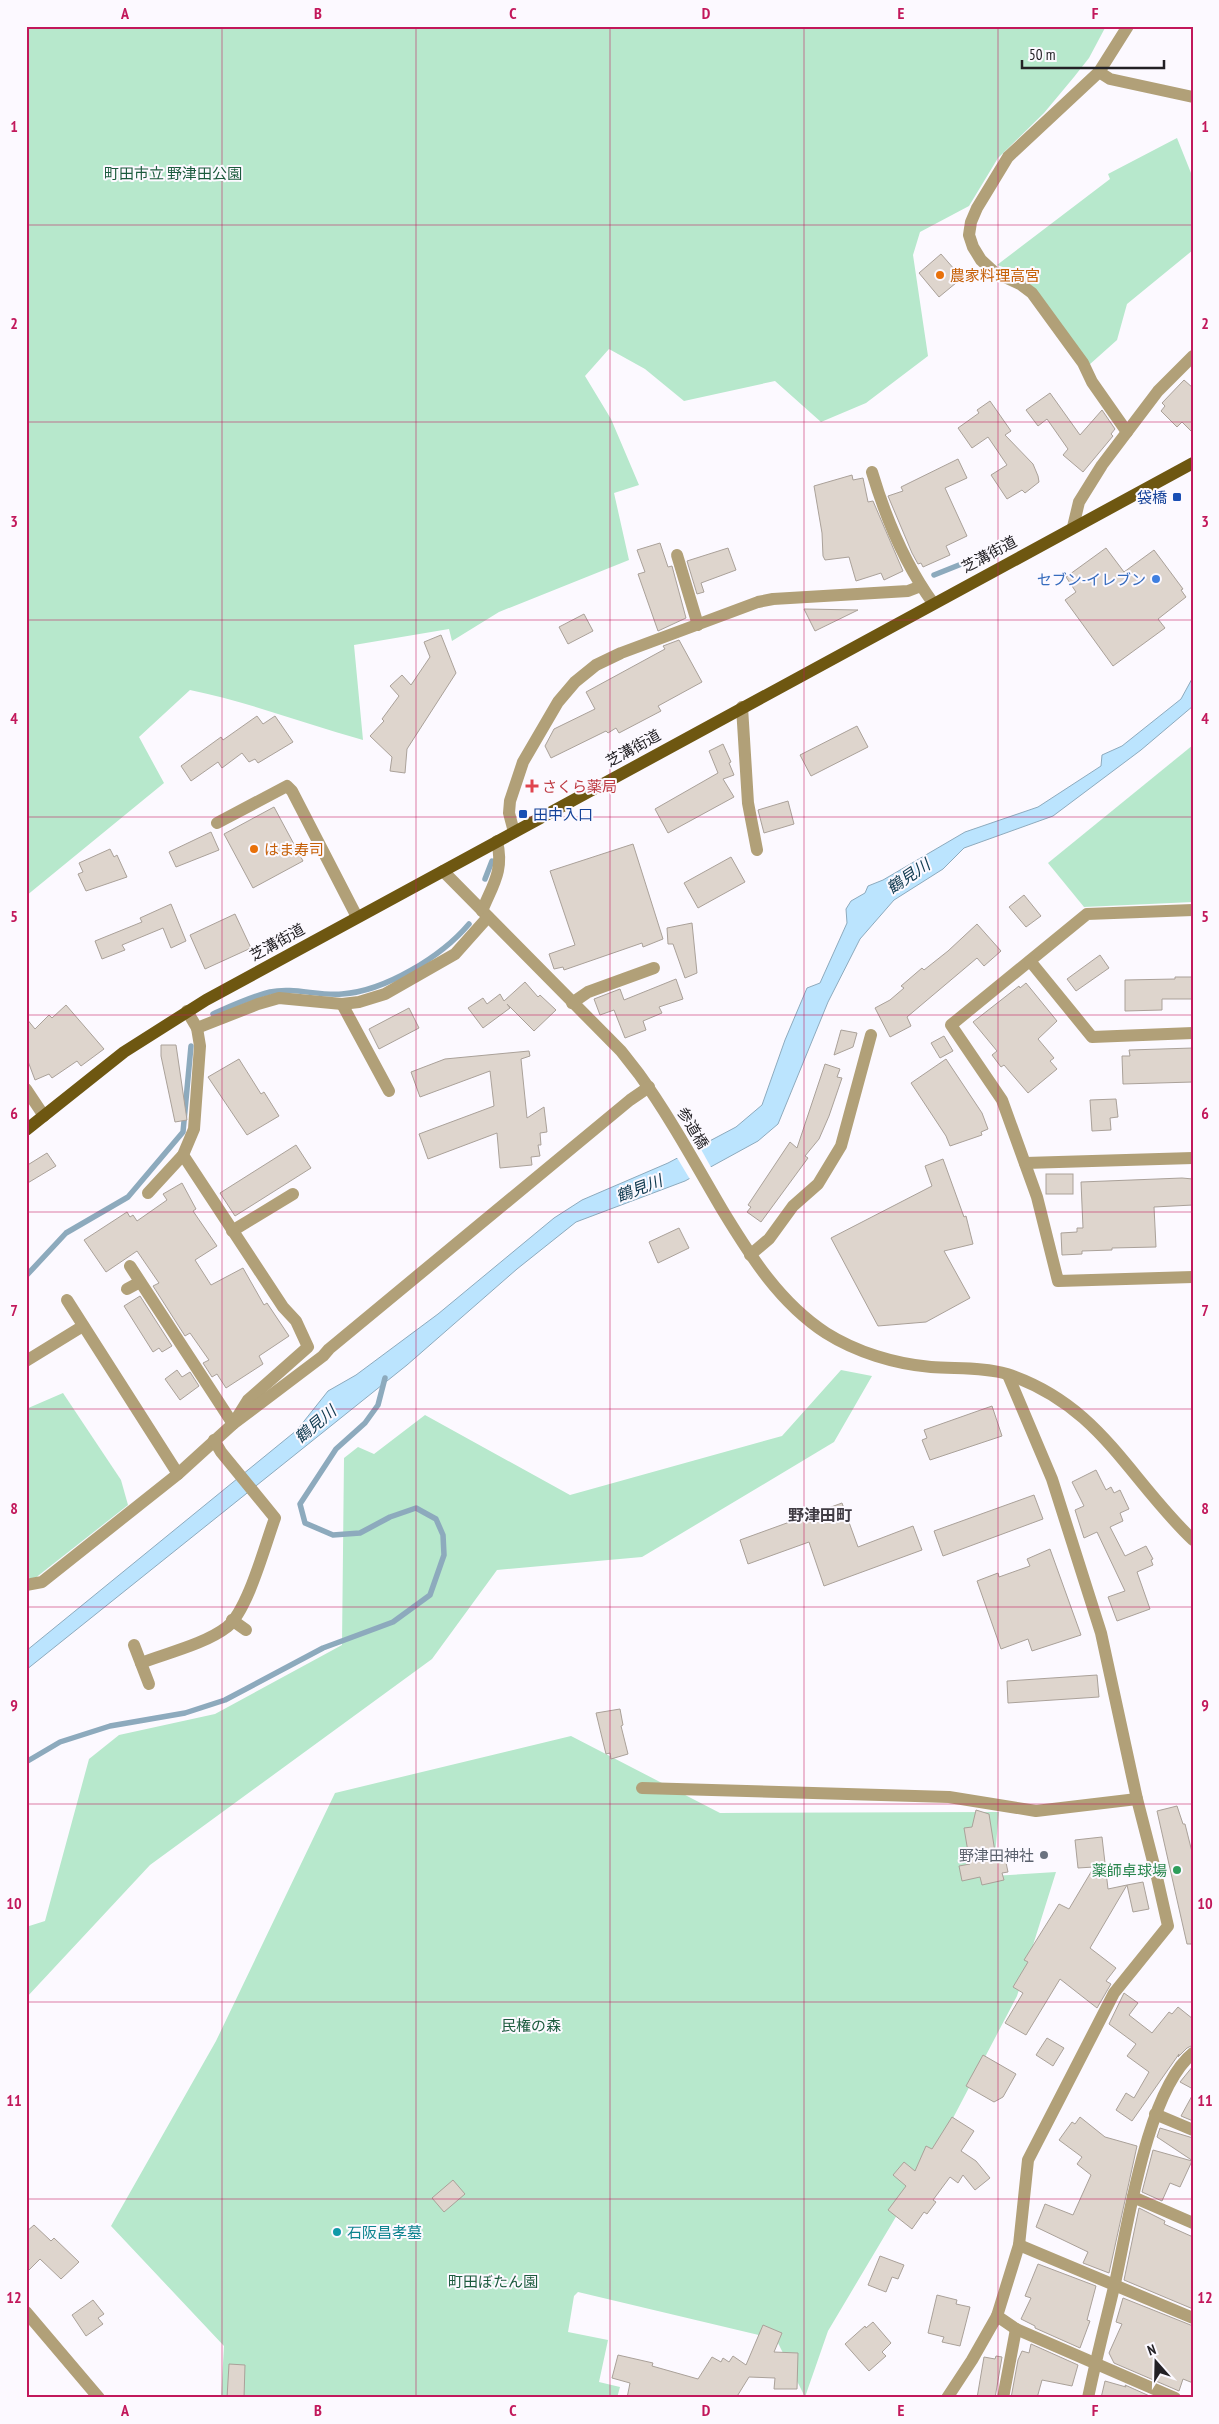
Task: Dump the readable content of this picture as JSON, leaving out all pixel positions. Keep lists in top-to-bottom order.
{
  "streets": {
    "main road": ["芝溝街道"],
    "street": ["参道橋"]
  },
  "crossings": [
    ["芝溝街道", "参道橋"]
  ],
  "districts": ["野津田町"],
  "water": ["鶴見川"],
  "parks": ["町田市立 野津田公園", "民権の森", "町田ぼたん園"],
  "places": {
    "other": [
      "農家料理高宮",
      "セブン-イレブン",
      "はま寿司",
      "野津田神社",
      "薬師卓球場",
      "石阪昌孝墓"
    ],
    "transit": ["袋橋", "田中入口"],
    "health": ["さくら薬局"]
  },
  "scale_bar": "50 m",
  "north": "top",
  "grid": {
    "columns": [
      "A",
      "B",
      "C",
      "D",
      "E",
      "F"
    ],
    "rows": [
      "1",
      "2",
      "3",
      "4",
      "5",
      "6",
      "7",
      "8",
      "9",
      "10",
      "11",
      "12"
    ]
  }
}
